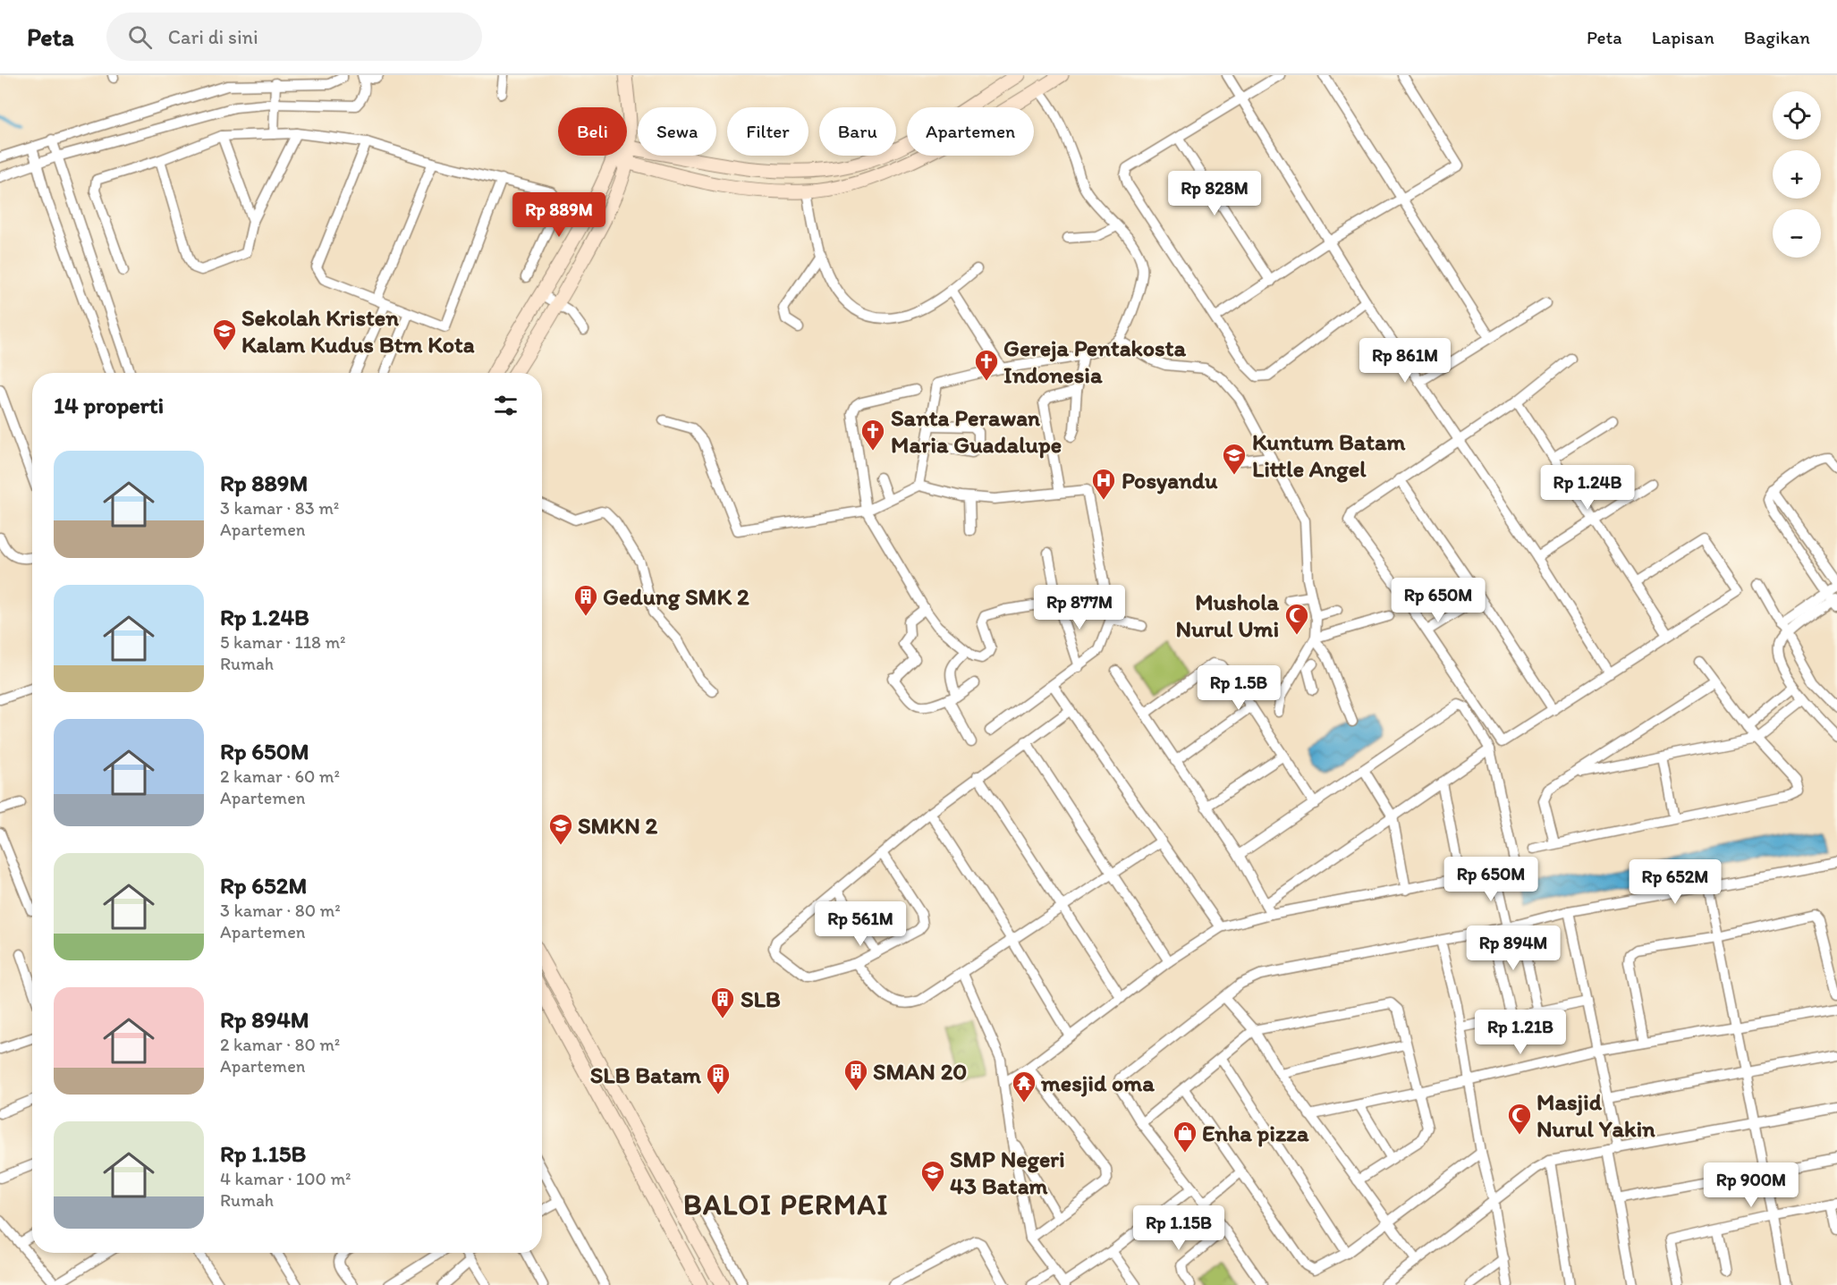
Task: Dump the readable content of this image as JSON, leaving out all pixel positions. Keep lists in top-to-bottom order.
{
  "districts": ["BALOI PERMAI"],
  "places": {
    "school or university": [
      "Sekolah Kristen Kalam Kudus Btm Kota",
      "Kuntum Batam Little Angel",
      "SMKN 2",
      "SMP Negeri 43 Batam"
    ],
    "church": ["Gereja Pentakosta Indonesia", "Santa Perawan Maria Guadalupe"],
    "hospital": ["Posyandu"],
    "building": [
      "Gedung SMK 2",
      "SLB",
      "SMAN 20",
      "SLB Batam"
    ],
    "mosque": ["Mushola Nurul Umi", "Masjid Nurul Yakin"],
    "temple": ["mesjid oma"],
    "shop": ["Enha pizza"]
  },
  "page": {
    "header": "Peta",
    "search": "Cari di sini",
    "nav": ["Peta", "Lapisan", "Bagikan"],
    "map_buttons": ["+", "−"],
    "chip": [
      "Beli",
      "Sewa",
      "Filter",
      "Baru",
      "Apartemen"
    ],
    "price": [
      "Rp 828M",
      "Rp 889M",
      "Rp 861M",
      "Rp 1.24B",
      "Rp 650M",
      "Rp 877M",
      "Rp 1.5B",
      "Rp 650M",
      "Rp 652M",
      "Rp 561M",
      "Rp 894M",
      "Rp 1.21B",
      "Rp 900M",
      "Rp 1.15B"
    ],
    "heading": "14 properti",
    "list": [
      {
        "name": "Rp 889M",
        "note": "3 kamar · 83 m² · Apartemen"
      },
      {
        "name": "Rp 1.24B",
        "note": "5 kamar · 118 m² · Rumah"
      },
      {
        "name": "Rp 650M",
        "note": "2 kamar · 60 m² · Apartemen"
      },
      {
        "name": "Rp 652M",
        "note": "3 kamar · 80 m² · Apartemen"
      },
      {
        "name": "Rp 894M",
        "note": "2 kamar · 80 m² · Apartemen"
      },
      {
        "name": "Rp 1.15B",
        "note": "4 kamar · 100 m² · Rumah"
      }
    ]
  }
}
